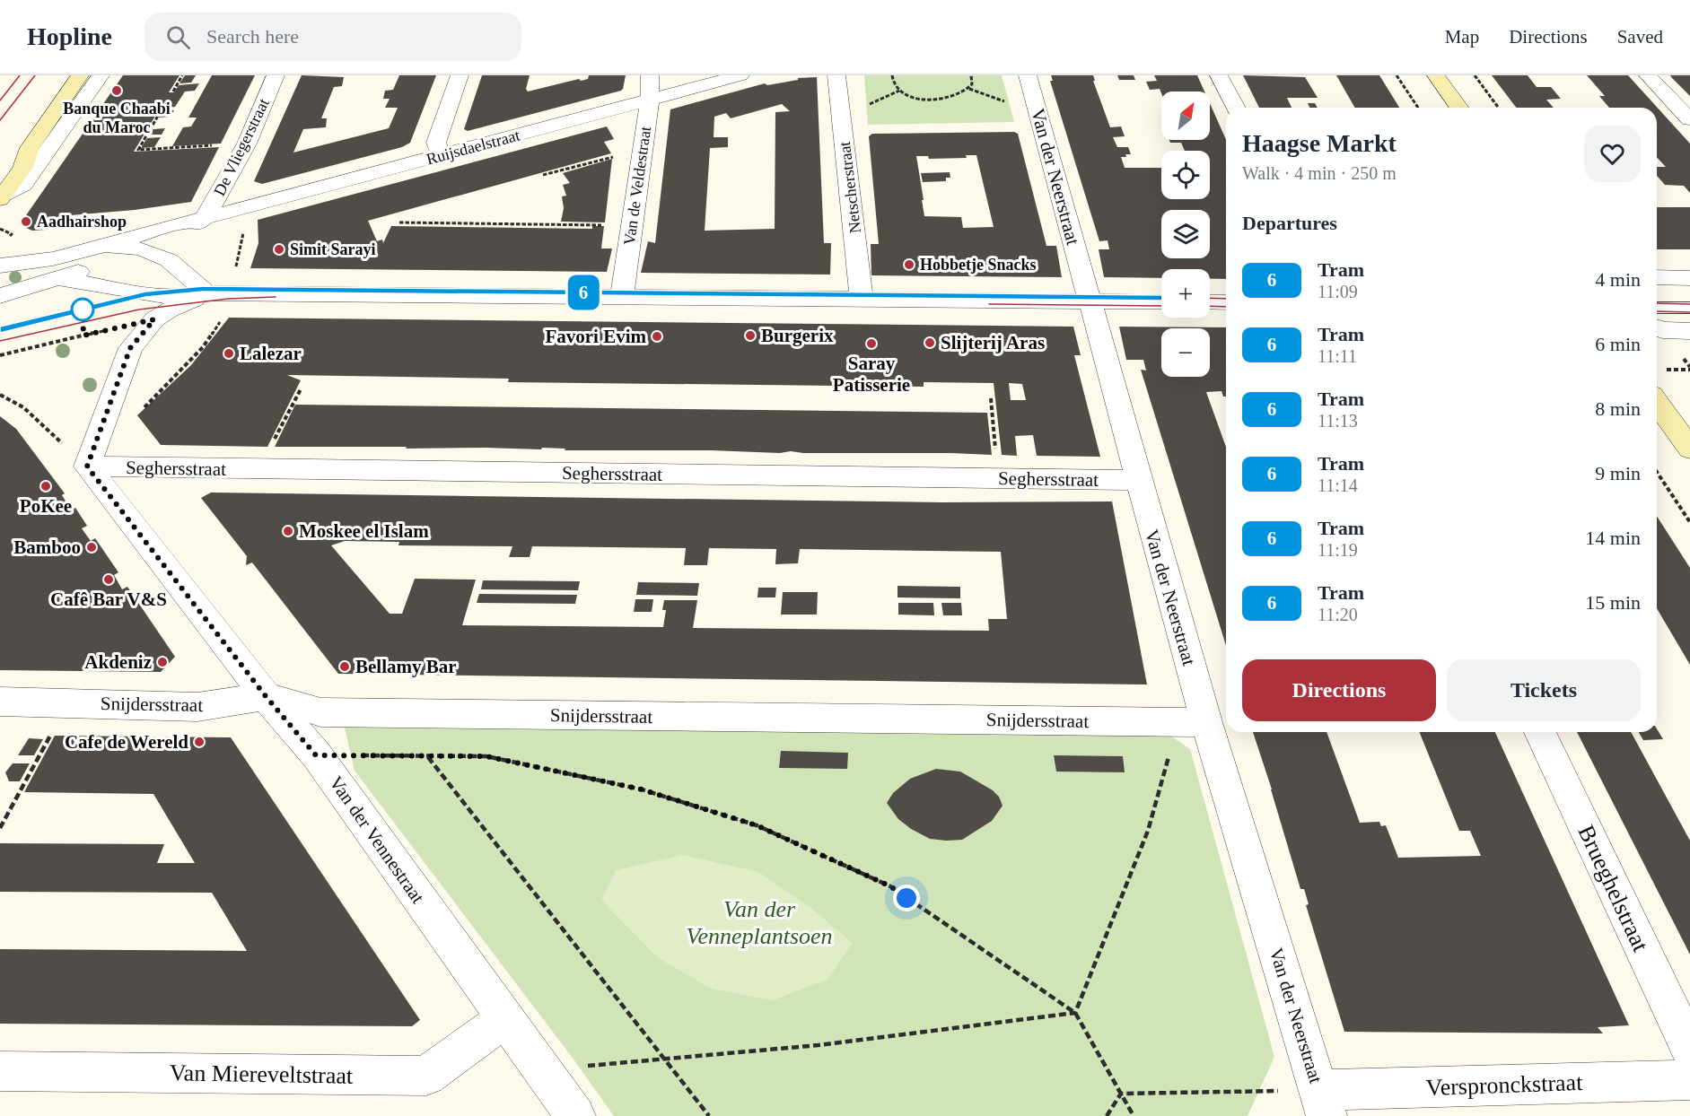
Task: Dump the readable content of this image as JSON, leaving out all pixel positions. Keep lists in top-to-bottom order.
{
  "streets": {
    "street": [
      "De Vliegerstraat",
      "Ruijsdaelstraat",
      "Van der Neerstraat",
      "Van de Veldestraat",
      "Netscherstraat",
      "Seghersstraat",
      "Snijdersstraat",
      "Van der Vennestraat",
      "Brueghelstraat",
      "Van Miereveltstraat",
      "Verspronckstraat"
    ]
  },
  "crossings": [
    ["De Vliegerstraat", "Ruijsdaelstraat"],
    ["Ruijsdaelstraat", "Van de Veldestraat"],
    ["Van der Neerstraat", "Seghersstraat"],
    ["Van der Neerstraat", "Snijdersstraat"],
    ["Van der Neerstraat", "Verspronckstraat"],
    ["Seghersstraat", "Van der Vennestraat"],
    ["Snijdersstraat", "Van der Vennestraat"],
    ["Van der Vennestraat", "Van Miereveltstraat"]
  ],
  "parks": ["Van der Venneplantsoen"],
  "places": [
    "Banque Chaabi du Maroc",
    "Aadhairshop",
    "Simit Sarayi",
    "Hobbetje Snacks",
    "Burgerix",
    "Favori Evim",
    "Slijterij Aras",
    "Saray Patisserie",
    "Lalezar",
    "PoKee",
    "Moskee el Islam",
    "Bamboo",
    "Cafê Bar V&S",
    "Akdeniz",
    "Bellamy Bar",
    "Cafe de Wereld"
  ],
  "lines": ["tram line 6"],
  "north": "top right",
  "page": {
    "header": "Hopline",
    "search": "Search here",
    "nav": ["Map", "Directions", "Saved"],
    "on_map": "6",
    "map_buttons": ["+", "−"],
    "heading": [
      ["Haagse Markt", "Walk · 4 min · 250 m"],
      "Departures"
    ],
    "list": [
      {
        "mark": "6",
        "name": "Tram",
        "note": "11:09",
        "value": "4 min"
      },
      {
        "mark": "6",
        "name": "Tram",
        "note": "11:11",
        "value": "6 min"
      },
      {
        "mark": "6",
        "name": "Tram",
        "note": "11:13",
        "value": "8 min"
      },
      {
        "mark": "6",
        "name": "Tram",
        "note": "11:14",
        "value": "9 min"
      },
      {
        "mark": "6",
        "name": "Tram",
        "note": "11:19",
        "value": "14 min"
      },
      {
        "mark": "6",
        "name": "Tram",
        "note": "11:20",
        "value": "15 min"
      }
    ],
    "buttons": ["Directions", "Tickets"]
  }
}
